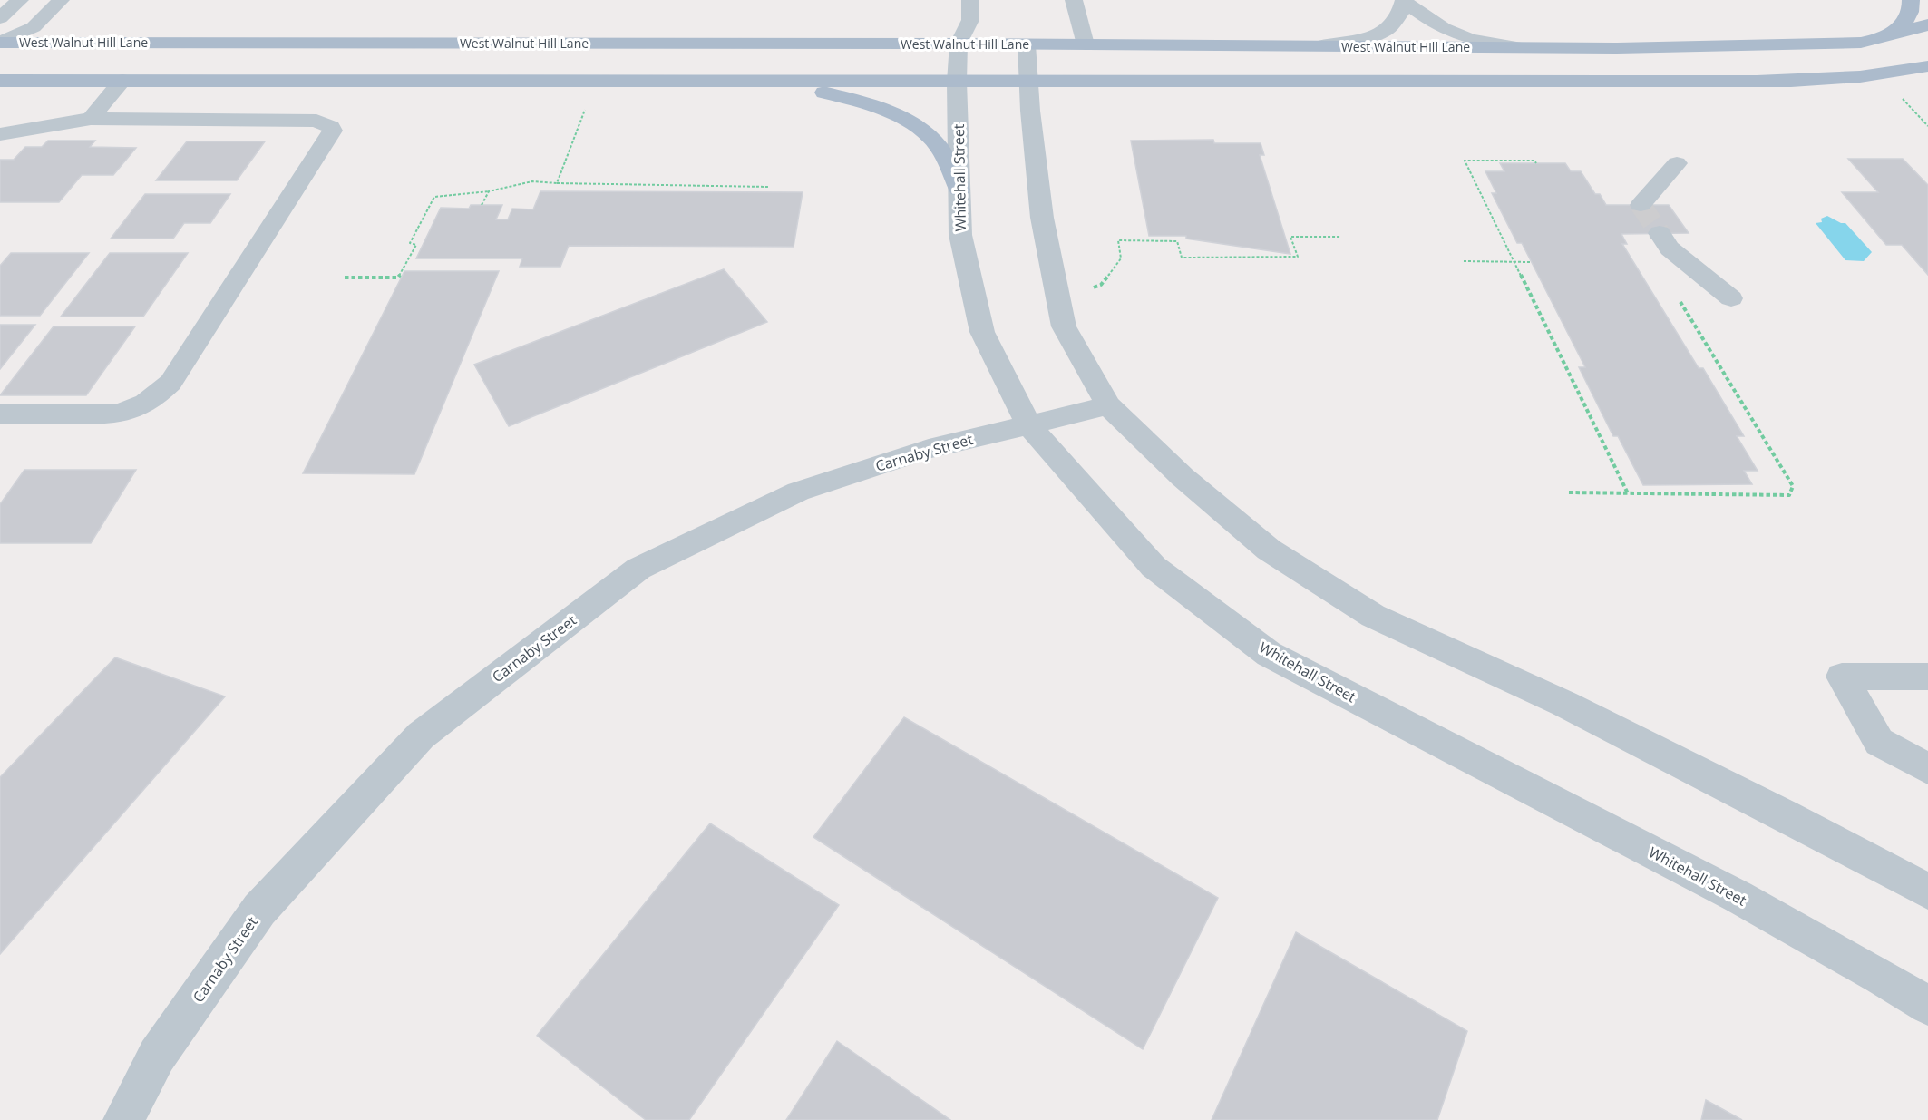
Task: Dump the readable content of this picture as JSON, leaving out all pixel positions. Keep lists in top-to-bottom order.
{
  "streets": {
    "main road": ["West Walnut Hill Lane"],
    "street": ["Whitehall Street", "Carnaby Street"]
  },
  "crossings": [
    ["West Walnut Hill Lane", "Whitehall Street"],
    ["Whitehall Street", "Carnaby Street"]
  ]
}
